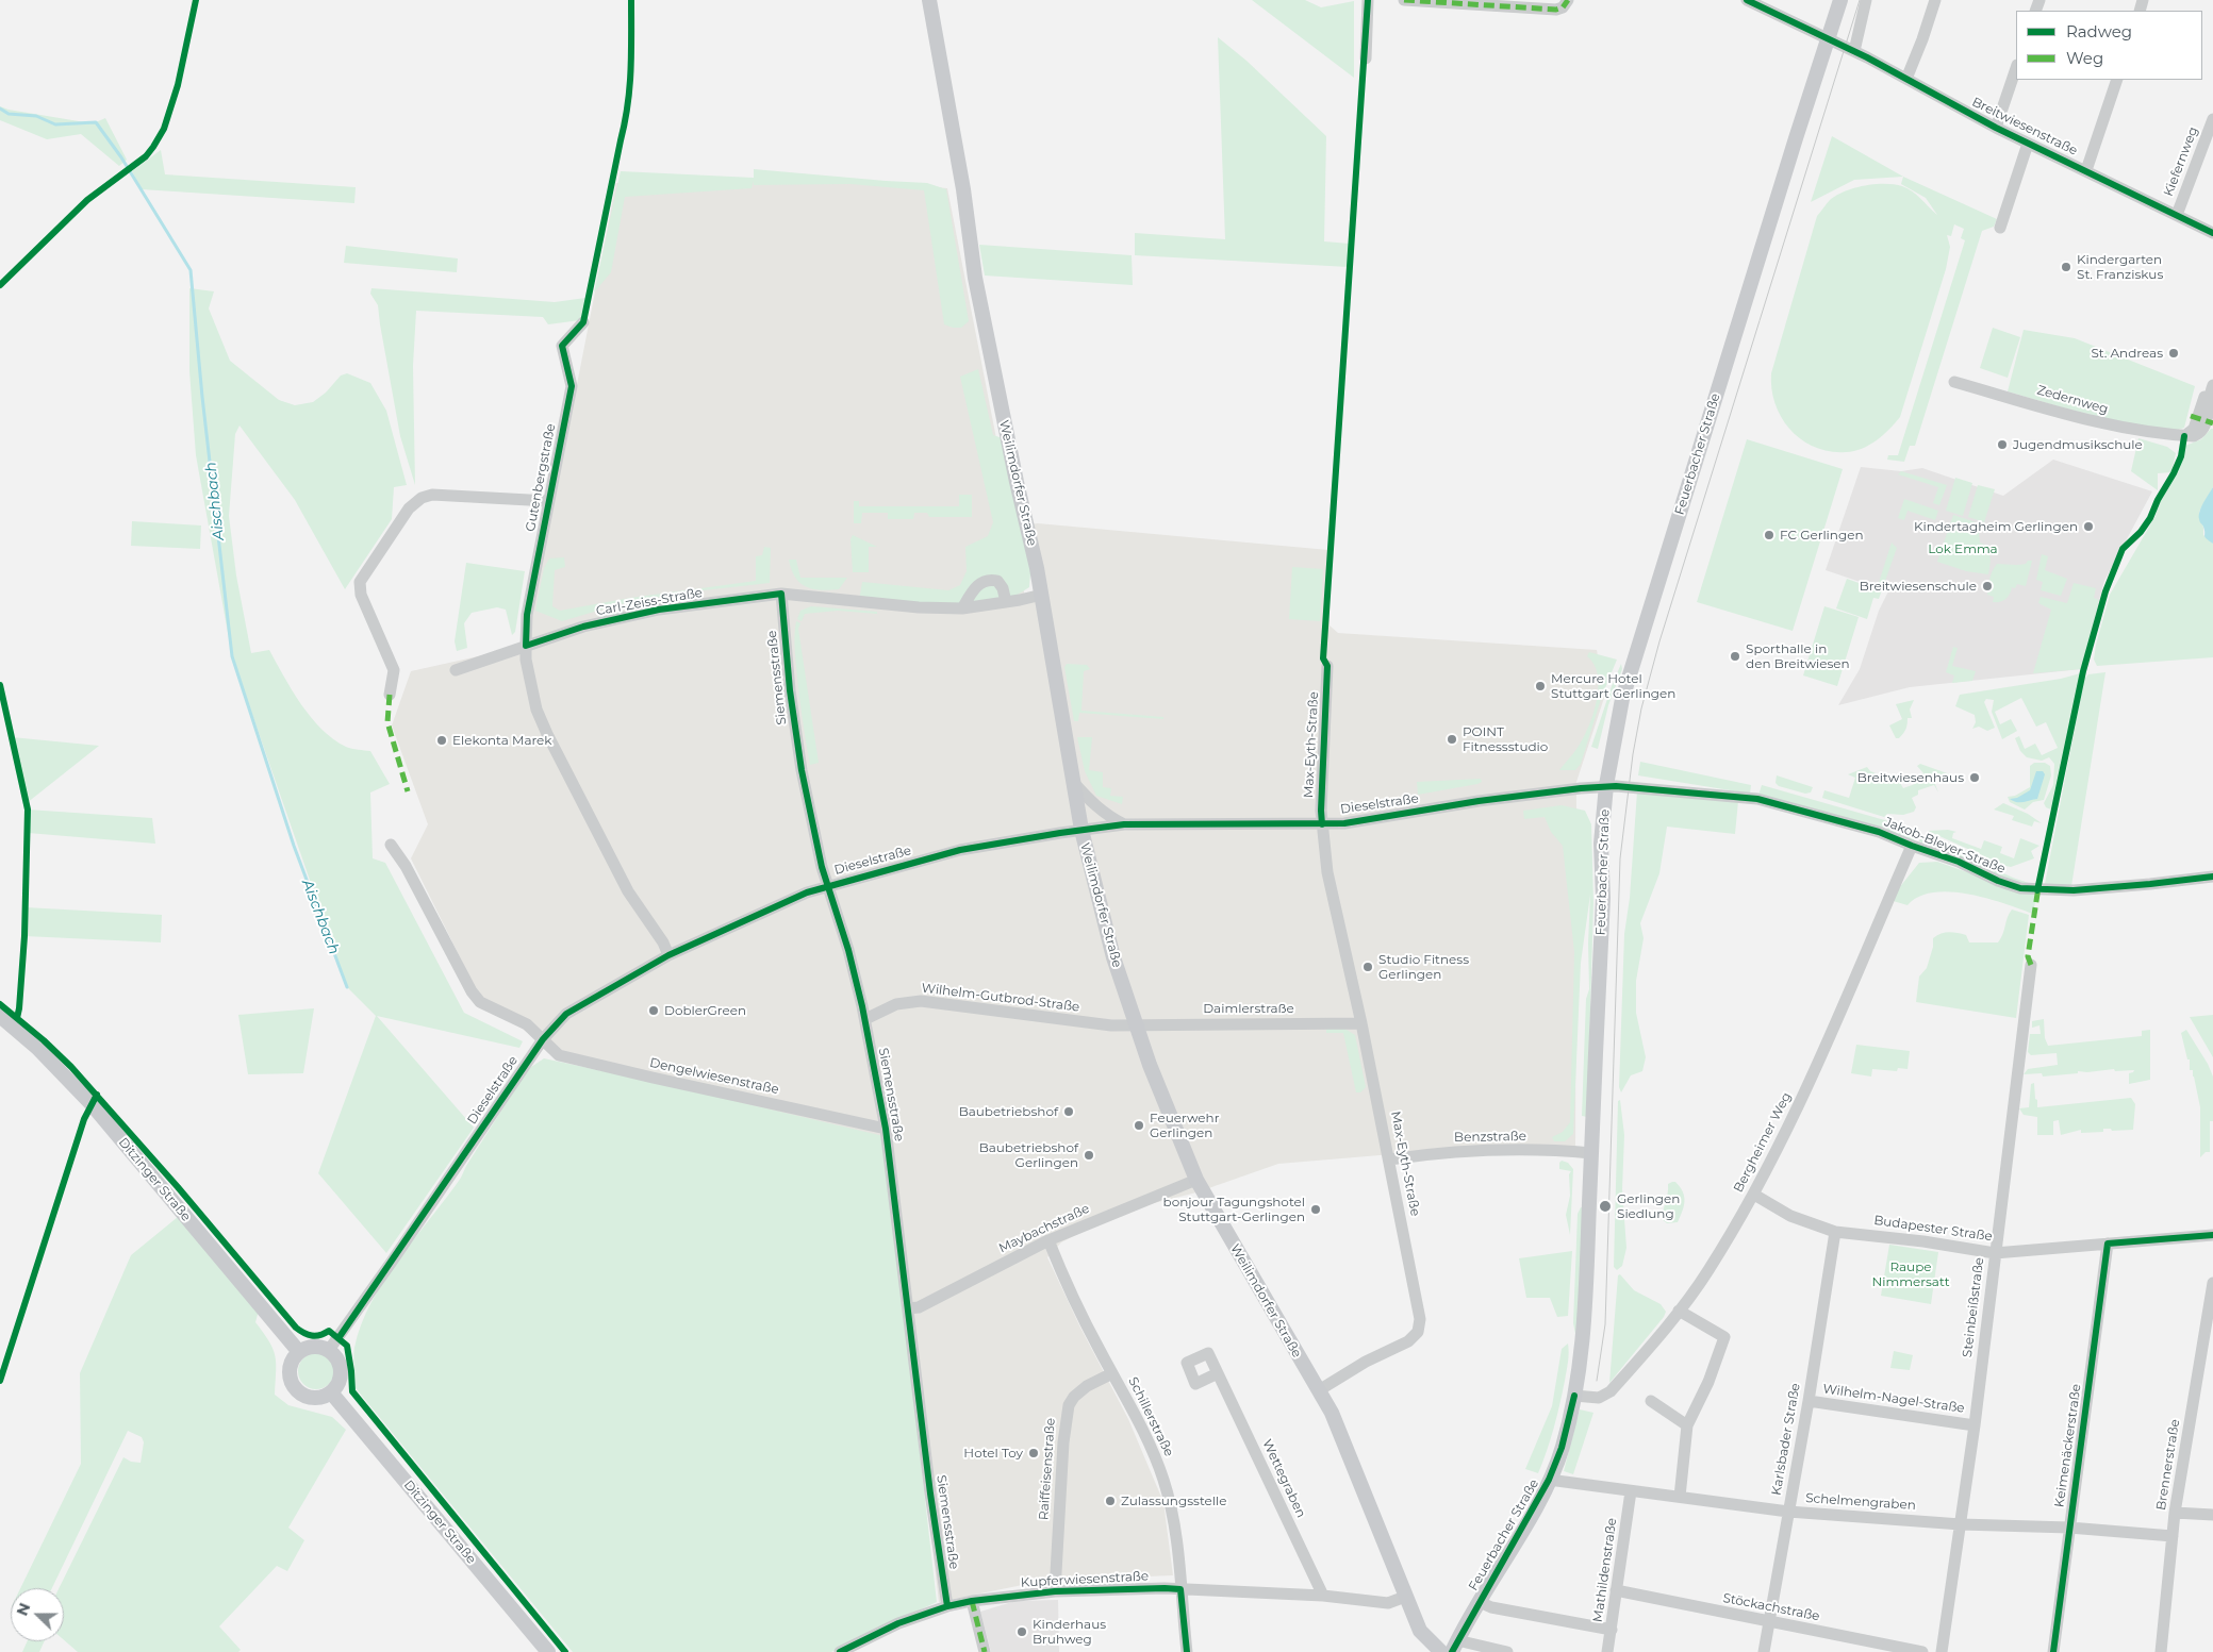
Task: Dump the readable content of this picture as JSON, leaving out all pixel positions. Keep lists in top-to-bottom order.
{
  "streets": {
    "main road": ["Feuerbacher Straße", "Weilimdorfer Straße", "Ditzinger Straße"],
    "street": [
      "Breitwiesenstraße",
      "Kiefernweg",
      "Zedernweg",
      "Gutenbergstraße",
      "Carl-Zeiss-Straße",
      "Siemensstraße",
      "Max-Eyth-Straße",
      "Dieselstraße",
      "Jakob-Bleyer-Straße",
      "Wilhelm-Gutbrod-Straße",
      "Daimlerstraße",
      "Dengelwiesenstraße",
      "Benzstraße",
      "Bergheimer Weg",
      "Maybachstraße",
      "Budapester Straße",
      "Steinbeißstraße",
      "Wilhelm-Nagel-Straße",
      "Schillerstraße",
      "Karlsbader Straße",
      "Keimenäckerstraße",
      "Brennerstraße",
      "Raiffeisenstraße",
      "Wettegraben",
      "Schelmengraben",
      "Mathildenstraße",
      "Kupferwiesenstraße",
      "Stöckachstraße"
    ]
  },
  "crossings": [
    ["Breitwiesenstraße", "Kiefernweg"],
    ["Breitwiesenstraße", "Feuerbacher Straße"],
    ["Feuerbacher Straße", "Dieselstraße"],
    ["Feuerbacher Straße", "Jakob-Bleyer-Straße"],
    ["Feuerbacher Straße", "Benzstraße"],
    ["Feuerbacher Straße", "Bergheimer Weg"],
    ["Feuerbacher Straße", "Schelmengraben"],
    ["Gutenbergstraße", "Carl-Zeiss-Straße"],
    ["Gutenbergstraße", "Dieselstraße"],
    ["Weilimdorfer Straße", "Max-Eyth-Straße"],
    ["Weilimdorfer Straße", "Dieselstraße"],
    ["Weilimdorfer Straße", "Wilhelm-Gutbrod-Straße"],
    ["Weilimdorfer Straße", "Daimlerstraße"],
    ["Weilimdorfer Straße", "Maybachstraße"],
    ["Weilimdorfer Straße", "Kupferwiesenstraße"],
    ["Carl-Zeiss-Straße", "Siemensstraße"],
    ["Siemensstraße", "Dieselstraße"],
    ["Siemensstraße", "Wilhelm-Gutbrod-Straße"],
    ["Siemensstraße", "Dengelwiesenstraße"],
    ["Siemensstraße", "Maybachstraße"],
    ["Siemensstraße", "Kupferwiesenstraße"],
    ["Max-Eyth-Straße", "Dieselstraße"],
    ["Max-Eyth-Straße", "Daimlerstraße"],
    ["Max-Eyth-Straße", "Benzstraße"],
    ["Dieselstraße", "Jakob-Bleyer-Straße"],
    ["Dieselstraße", "Dengelwiesenstraße"],
    ["Dieselstraße", "Ditzinger Straße"],
    ["Jakob-Bleyer-Straße", "Bergheimer Weg"],
    ["Wilhelm-Gutbrod-Straße", "Daimlerstraße"],
    ["Bergheimer Weg", "Budapester Straße"],
    ["Maybachstraße", "Schillerstraße"],
    ["Budapester Straße", "Steinbeißstraße"],
    ["Budapester Straße", "Karlsbader Straße"],
    ["Budapester Straße", "Keimenäckerstraße"],
    ["Steinbeißstraße", "Wilhelm-Nagel-Straße"],
    ["Steinbeißstraße", "Schelmengraben"],
    ["Wilhelm-Nagel-Straße", "Karlsbader Straße"],
    ["Schillerstraße", "Raiffeisenstraße"],
    ["Schillerstraße", "Kupferwiesenstraße"],
    ["Karlsbader Straße", "Schelmengraben"],
    ["Karlsbader Straße", "Stöckachstraße"],
    ["Keimenäckerstraße", "Schelmengraben"],
    ["Brennerstraße", "Schelmengraben"],
    ["Raiffeisenstraße", "Kupferwiesenstraße"],
    ["Wettegraben", "Kupferwiesenstraße"],
    ["Schelmengraben", "Mathildenstraße"],
    ["Mathildenstraße", "Stöckachstraße"]
  ],
  "water": ["Aischbach"],
  "parks": ["Lok Emma", "Raupe Nimmersatt"],
  "places": [
    "Kindergarten St. Franziskus",
    "St. Andreas",
    "Jugendmusikschule",
    "Kindertagheim Gerlingen",
    "FC Gerlingen",
    "Breitwiesenschule",
    "Sporthalle in den Breitwiesen",
    "Mercure Hotel Stuttgart Gerlingen",
    "POINT Fitnessstudio",
    "Elekonta Marek",
    "Breitwiesenhaus",
    "Studio Fitness Gerlingen",
    "DoblerGreen",
    "Baubetriebshof",
    "Feuerwehr Gerlingen",
    "Baubetriebshof Gerlingen",
    "Gerlingen Siedlung",
    "bonjour Tagungshotel Stuttgart-Gerlingen",
    "Hotel Toy",
    "Zulassungsstelle",
    "Kinderhaus Bruhweg"
  ],
  "legend": ["Radweg", "Weg"],
  "north": "left"
}
